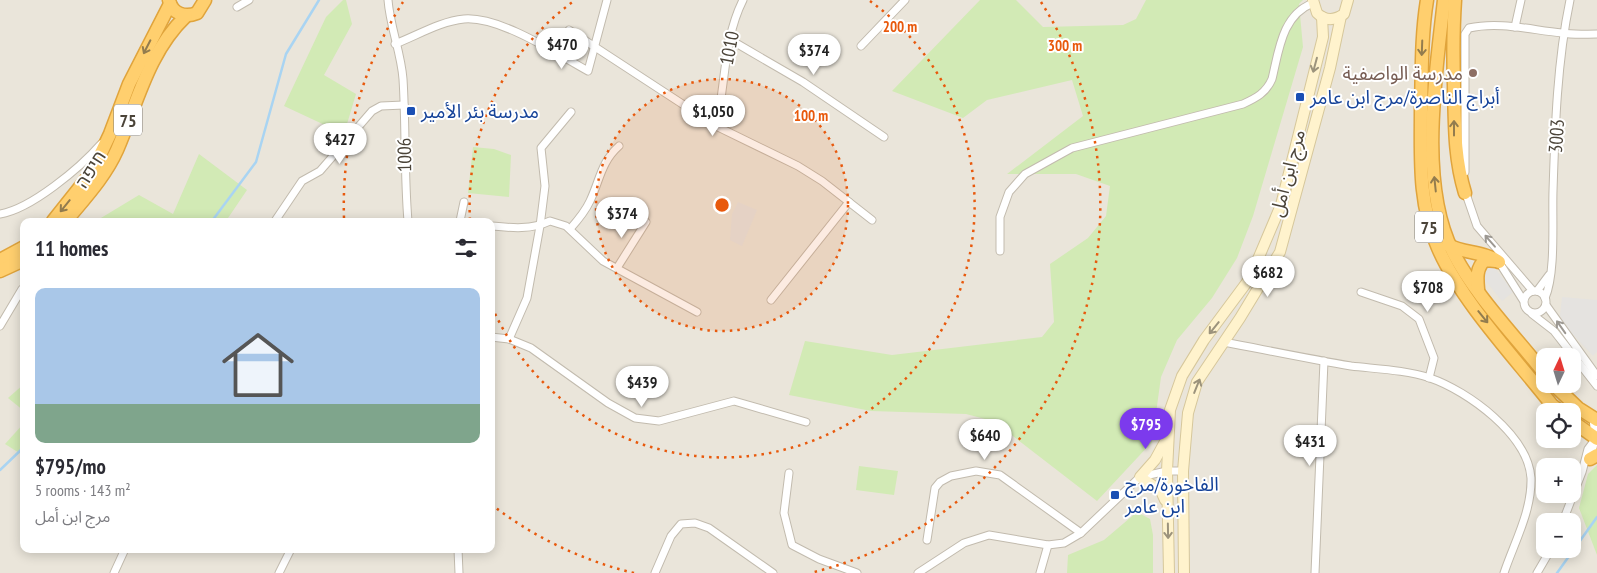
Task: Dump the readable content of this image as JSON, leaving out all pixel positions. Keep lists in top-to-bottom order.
{
  "streets": {
    "highway": ["75", "חיפה"],
    "street": [
      "1010",
      "3003",
      "1006",
      "مرج ابن أمل"
    ]
  },
  "crossings": [
    ["75", "חיפה"]
  ],
  "places": {
    "other": ["مدرسة الواصفية"],
    "transit": ["أبراج الناصرة/مرج ابن عامر", "مدرسة بئر الأمير", "الفاخورة/مرج ابن عامر"]
  },
  "north": "top",
  "page": {
    "price": [
      "$470",
      "$374",
      "$1,050",
      "$427",
      "$374",
      "$682",
      "$708",
      "$439",
      "$795",
      "$640",
      "$431"
    ],
    "heading": "11 homes",
    "list": [
      {
        "name": "$795/mo",
        "note": "5 rooms · 143 m² · مرج ابن أمل"
      }
    ],
    "map_buttons": ["+", "−"]
  },
  "rings": ["200 m", "300 m", "100 m"]
}
